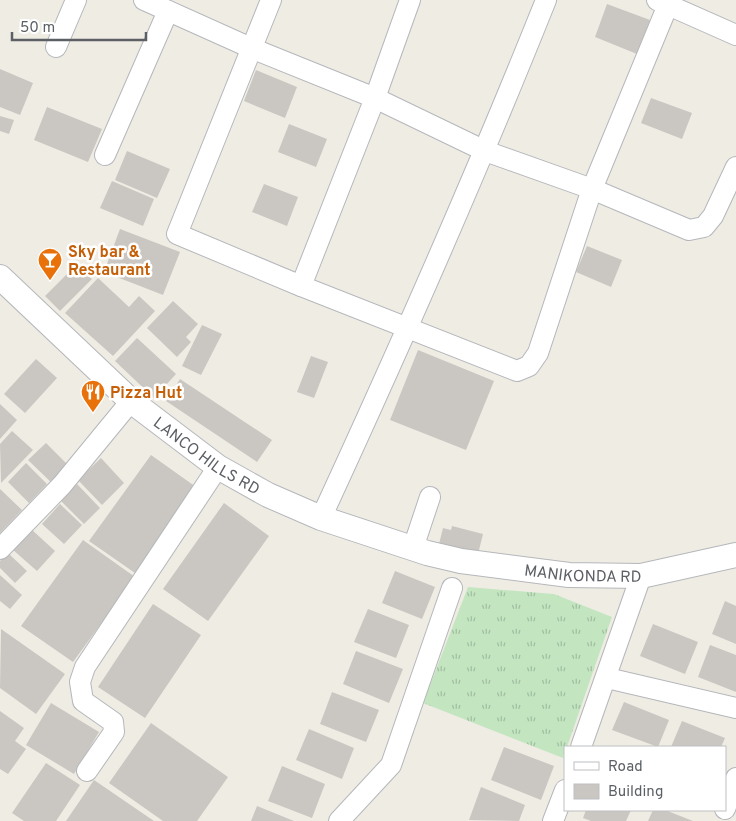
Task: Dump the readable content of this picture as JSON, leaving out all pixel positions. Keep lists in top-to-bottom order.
{
  "streets": {
    "street": ["LANCO HILLS RD", "MANIKONDA RD"]
  },
  "crossings": [
    ["LANCO HILLS RD", "MANIKONDA RD"]
  ],
  "places": {
    "bar": ["Sky bar & Restaurant"],
    "restaurant": ["Pizza Hut"]
  },
  "legend": ["Road", "Building"],
  "scale_bar": "50 m"
}
